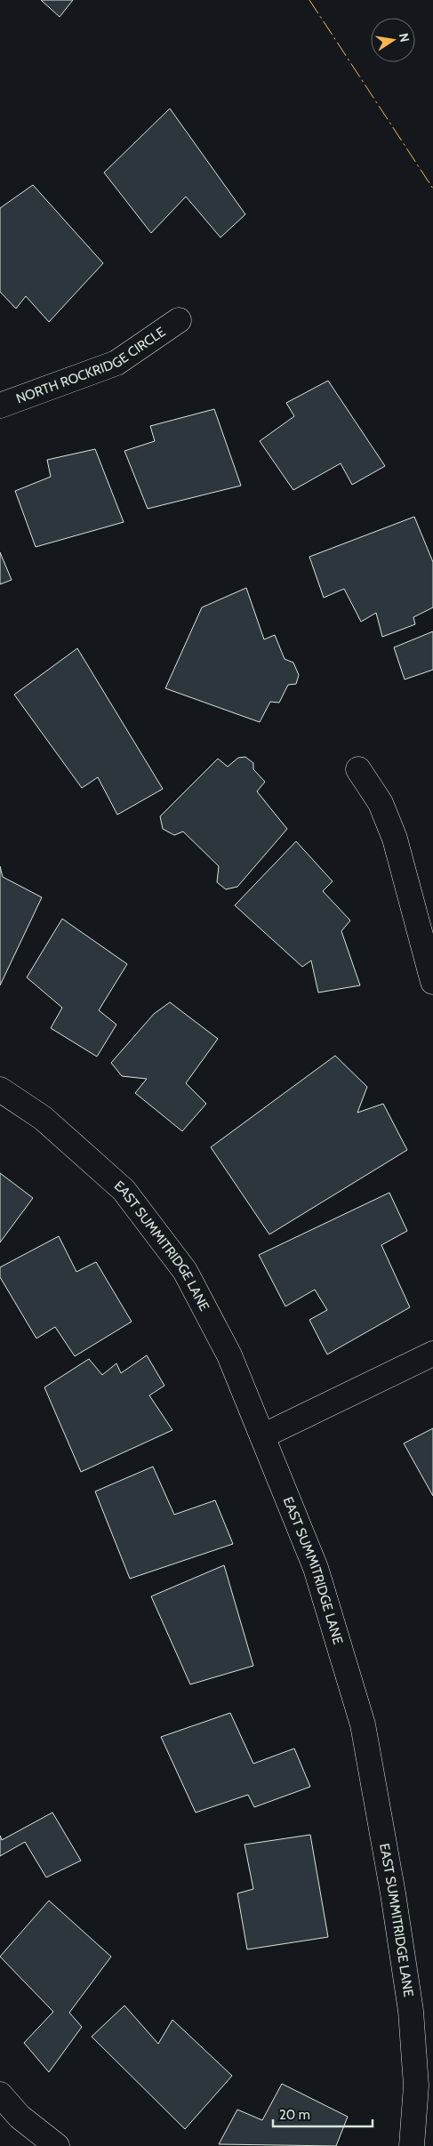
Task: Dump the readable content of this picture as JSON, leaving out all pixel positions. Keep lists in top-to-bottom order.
{
  "streets": {
    "street": ["NORTH ROCKRIDGE CIRCLE", "EAST SUMMITRIDGE LANE"]
  },
  "scale_bar": "20 m",
  "north": "right"
}
